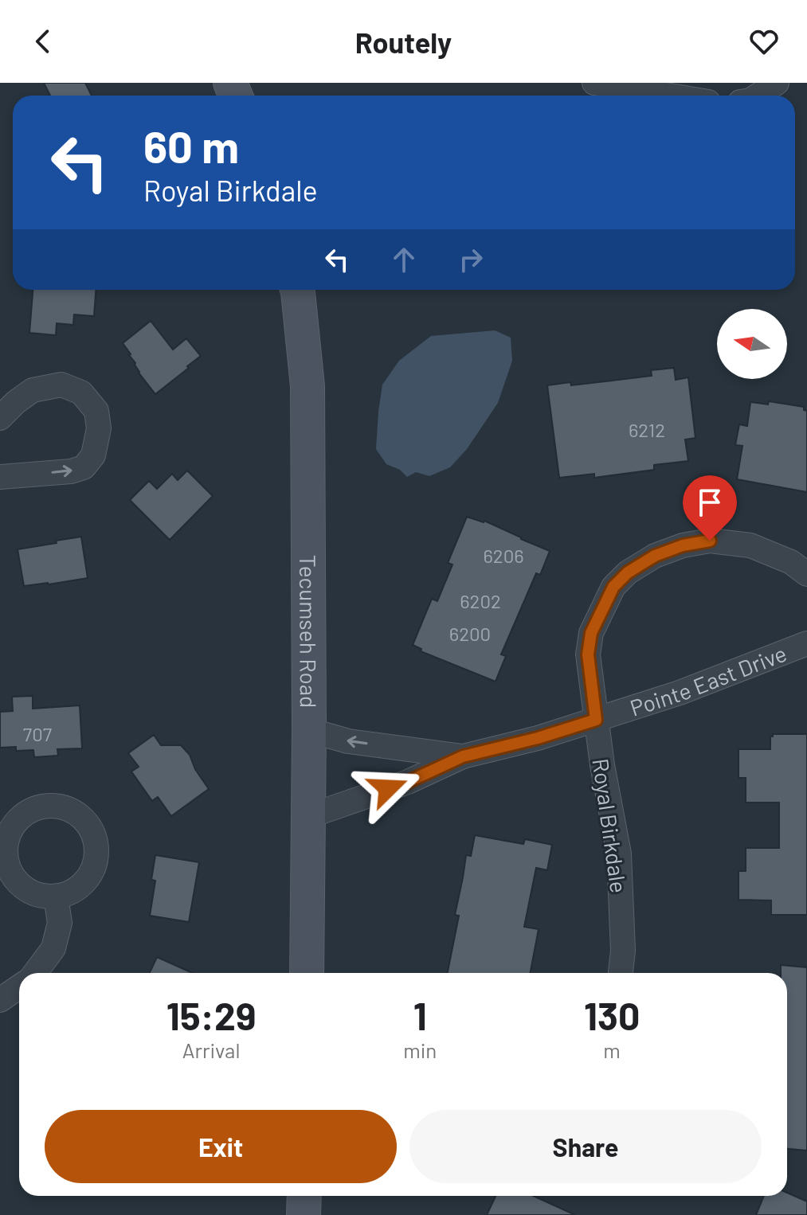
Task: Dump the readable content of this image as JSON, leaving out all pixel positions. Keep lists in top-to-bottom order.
{
  "streets": {
    "street": ["Tecumseh Road", "Pointe East Drive", "Royal Birkdale"]
  },
  "crossings": [
    ["Tecumseh Road", "Pointe East Drive"],
    ["Pointe East Drive", "Royal Birkdale"]
  ],
  "house_numbers": [
    "6212",
    "6206",
    "6202",
    "6200",
    "707"
  ],
  "north": "left",
  "page": {
    "header": "Routely",
    "turn": ["60 m", "Royal Birkdale"],
    "eta": [
      "15:29",
      "Arrival",
      "1",
      "min",
      "130",
      "m"
    ],
    "buttons": ["Exit", "Share"]
  }
}
